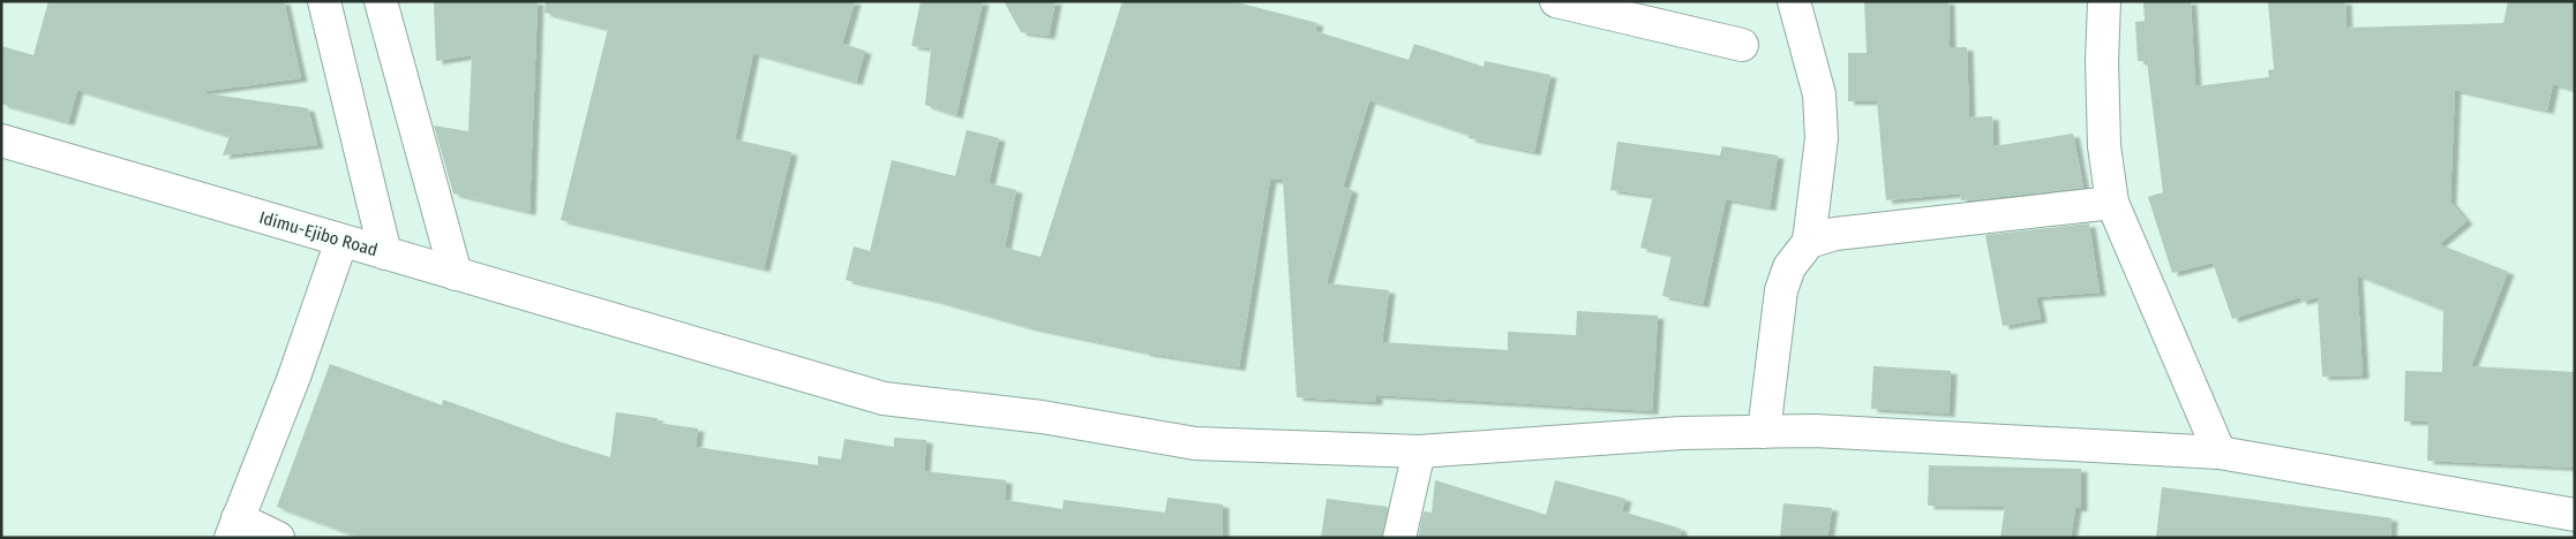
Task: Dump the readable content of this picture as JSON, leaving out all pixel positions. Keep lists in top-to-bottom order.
{
  "streets": {
    "street": ["Idimu-Ejibo Road"]
  }
}
